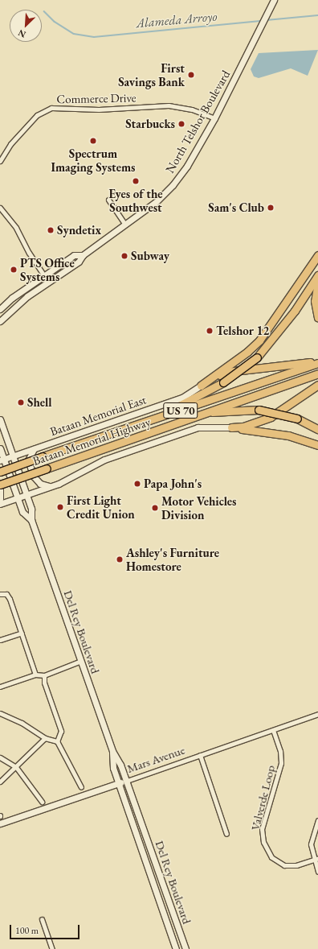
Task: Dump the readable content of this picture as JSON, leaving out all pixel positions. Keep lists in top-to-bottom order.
{
  "streets": {
    "highway": ["US 70", "Bataan Memorial Highway"],
    "main road": [
      "North Telshor Boulevard",
      "Bataan Memorial East",
      "Del Rey Boulevard",
      "Mars Avenue"
    ],
    "street": ["Commerce Drive", "Valverde Loop"]
  },
  "crossings": [
    ["Commerce Drive", "North Telshor Boulevard"],
    ["Bataan Memorial East", "Del Rey Boulevard"],
    ["Del Rey Boulevard", "Mars Avenue"],
    ["Mars Avenue", "Valverde Loop"]
  ],
  "water": ["Alameda Arroyo"],
  "places": [
    "First Savings Bank",
    "Starbucks",
    "Spectrum Imaging Systems",
    "Eyes of the Southwest",
    "Sam's Club",
    "Syndetix",
    "Subway",
    "PTS Office Systems",
    "Telshor 12",
    "Shell",
    "Papa John's",
    "First Light Credit Union",
    "Motor Vehicles Division",
    "Ashley's Furniture Homestore"
  ],
  "scale_bar": "100 m",
  "north": "bottom left"
}
